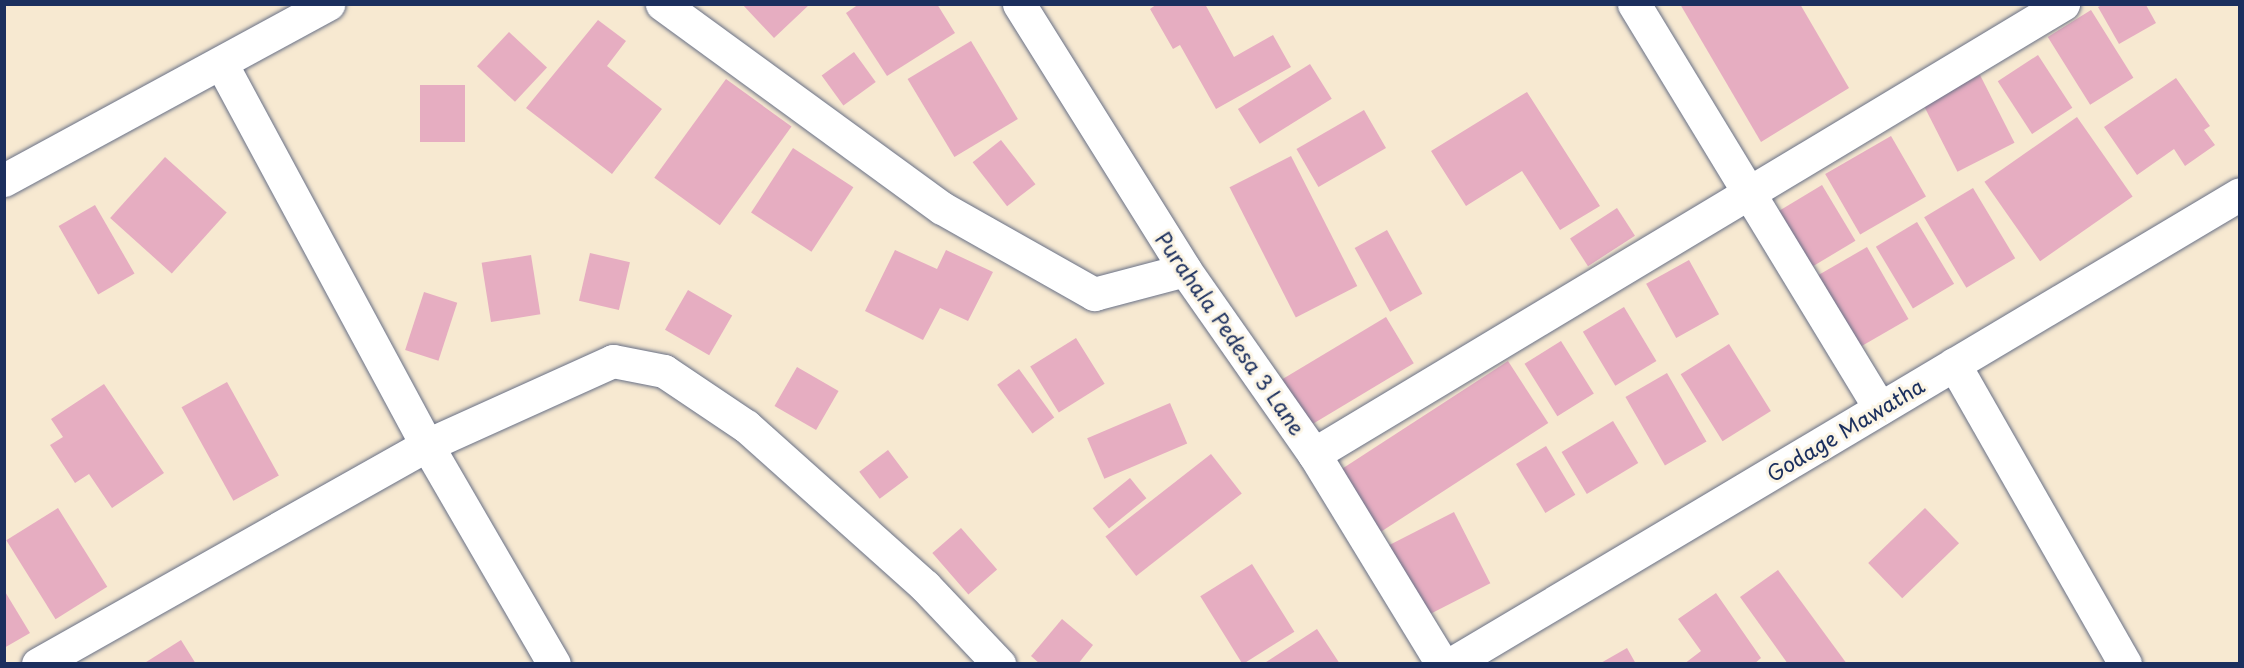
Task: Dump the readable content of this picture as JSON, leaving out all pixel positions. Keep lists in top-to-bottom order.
{
  "streets": {
    "street": ["Purahala Pedesa 3 Lane", "Godage Mawatha"]
  }
}
